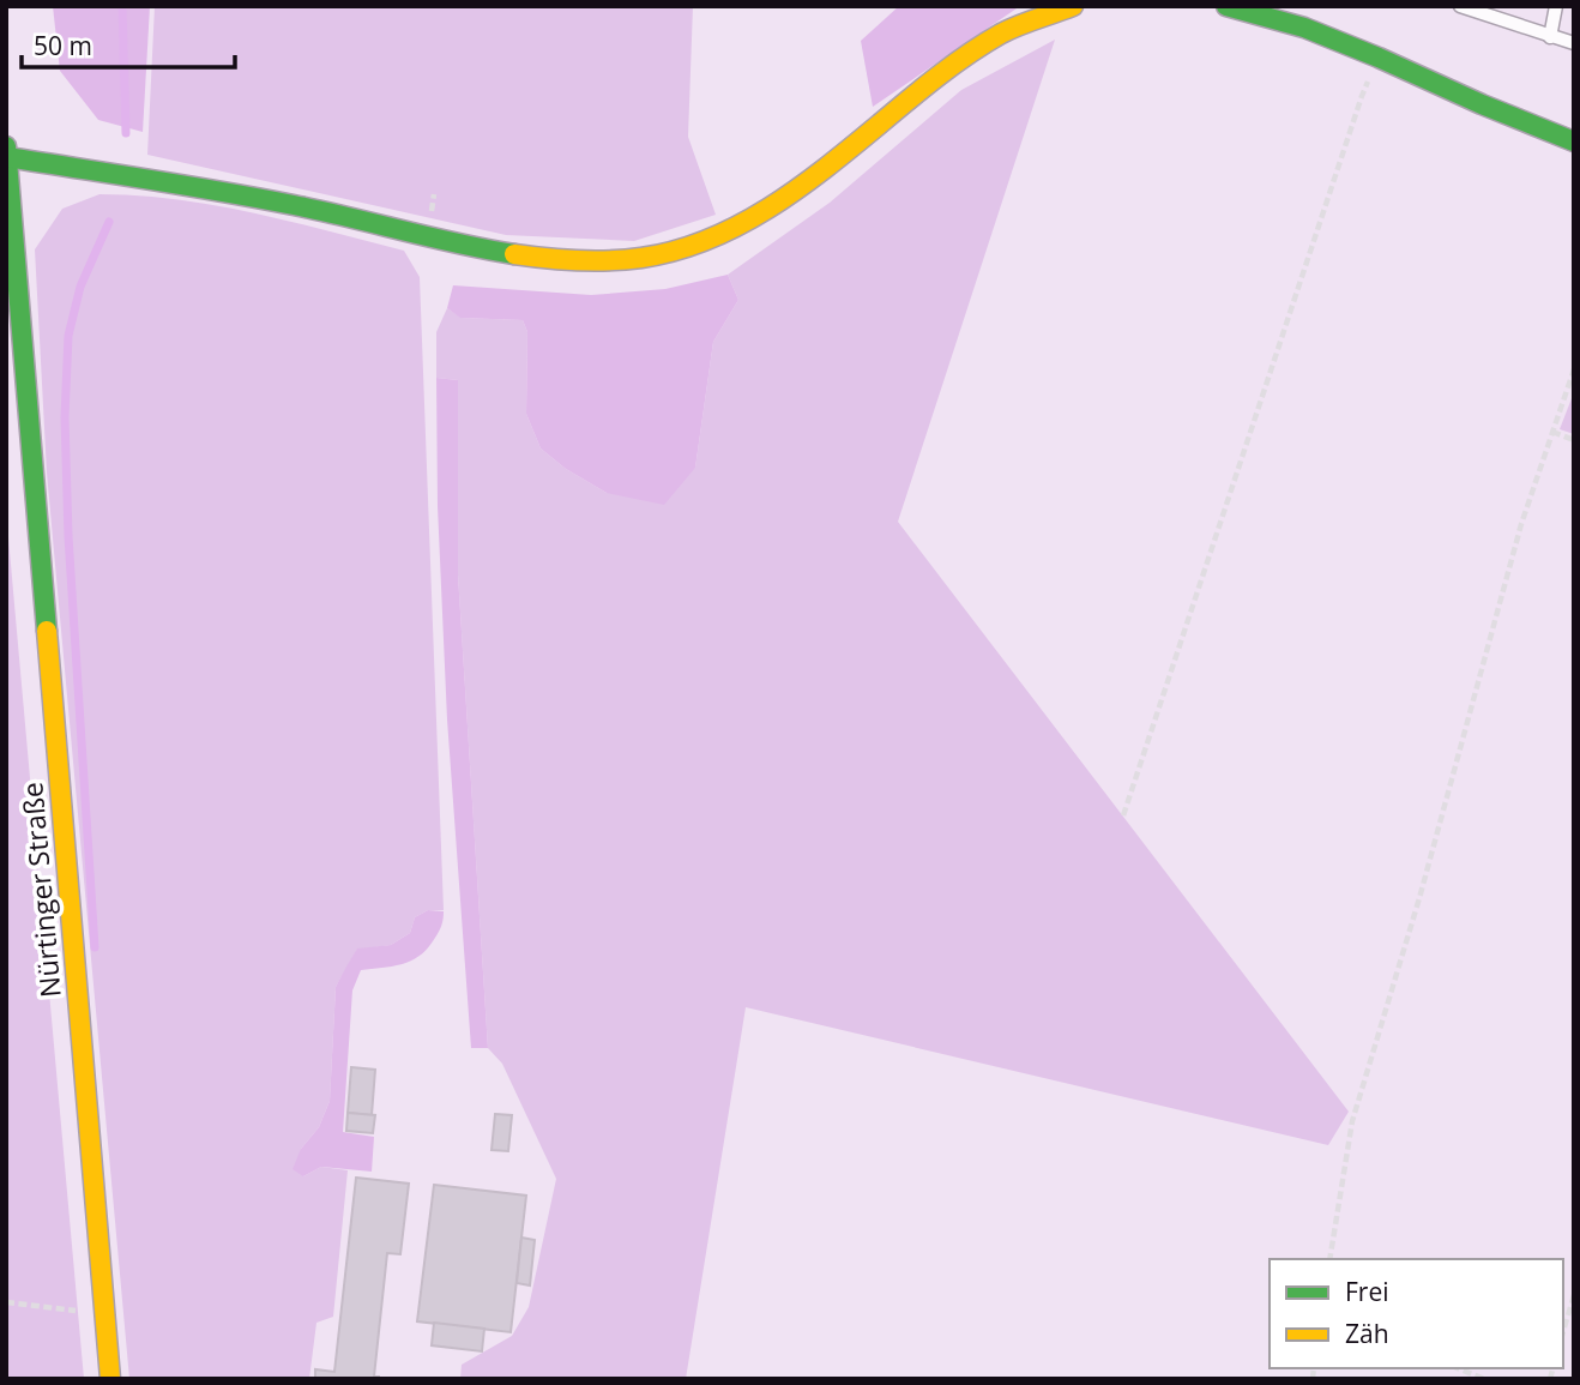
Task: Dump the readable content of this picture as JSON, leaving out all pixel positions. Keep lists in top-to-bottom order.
{
  "streets": {
    "street": ["Nürtinger Straße"]
  },
  "legend": ["Frei", "Zäh"],
  "scale_bar": "50 m"
}
